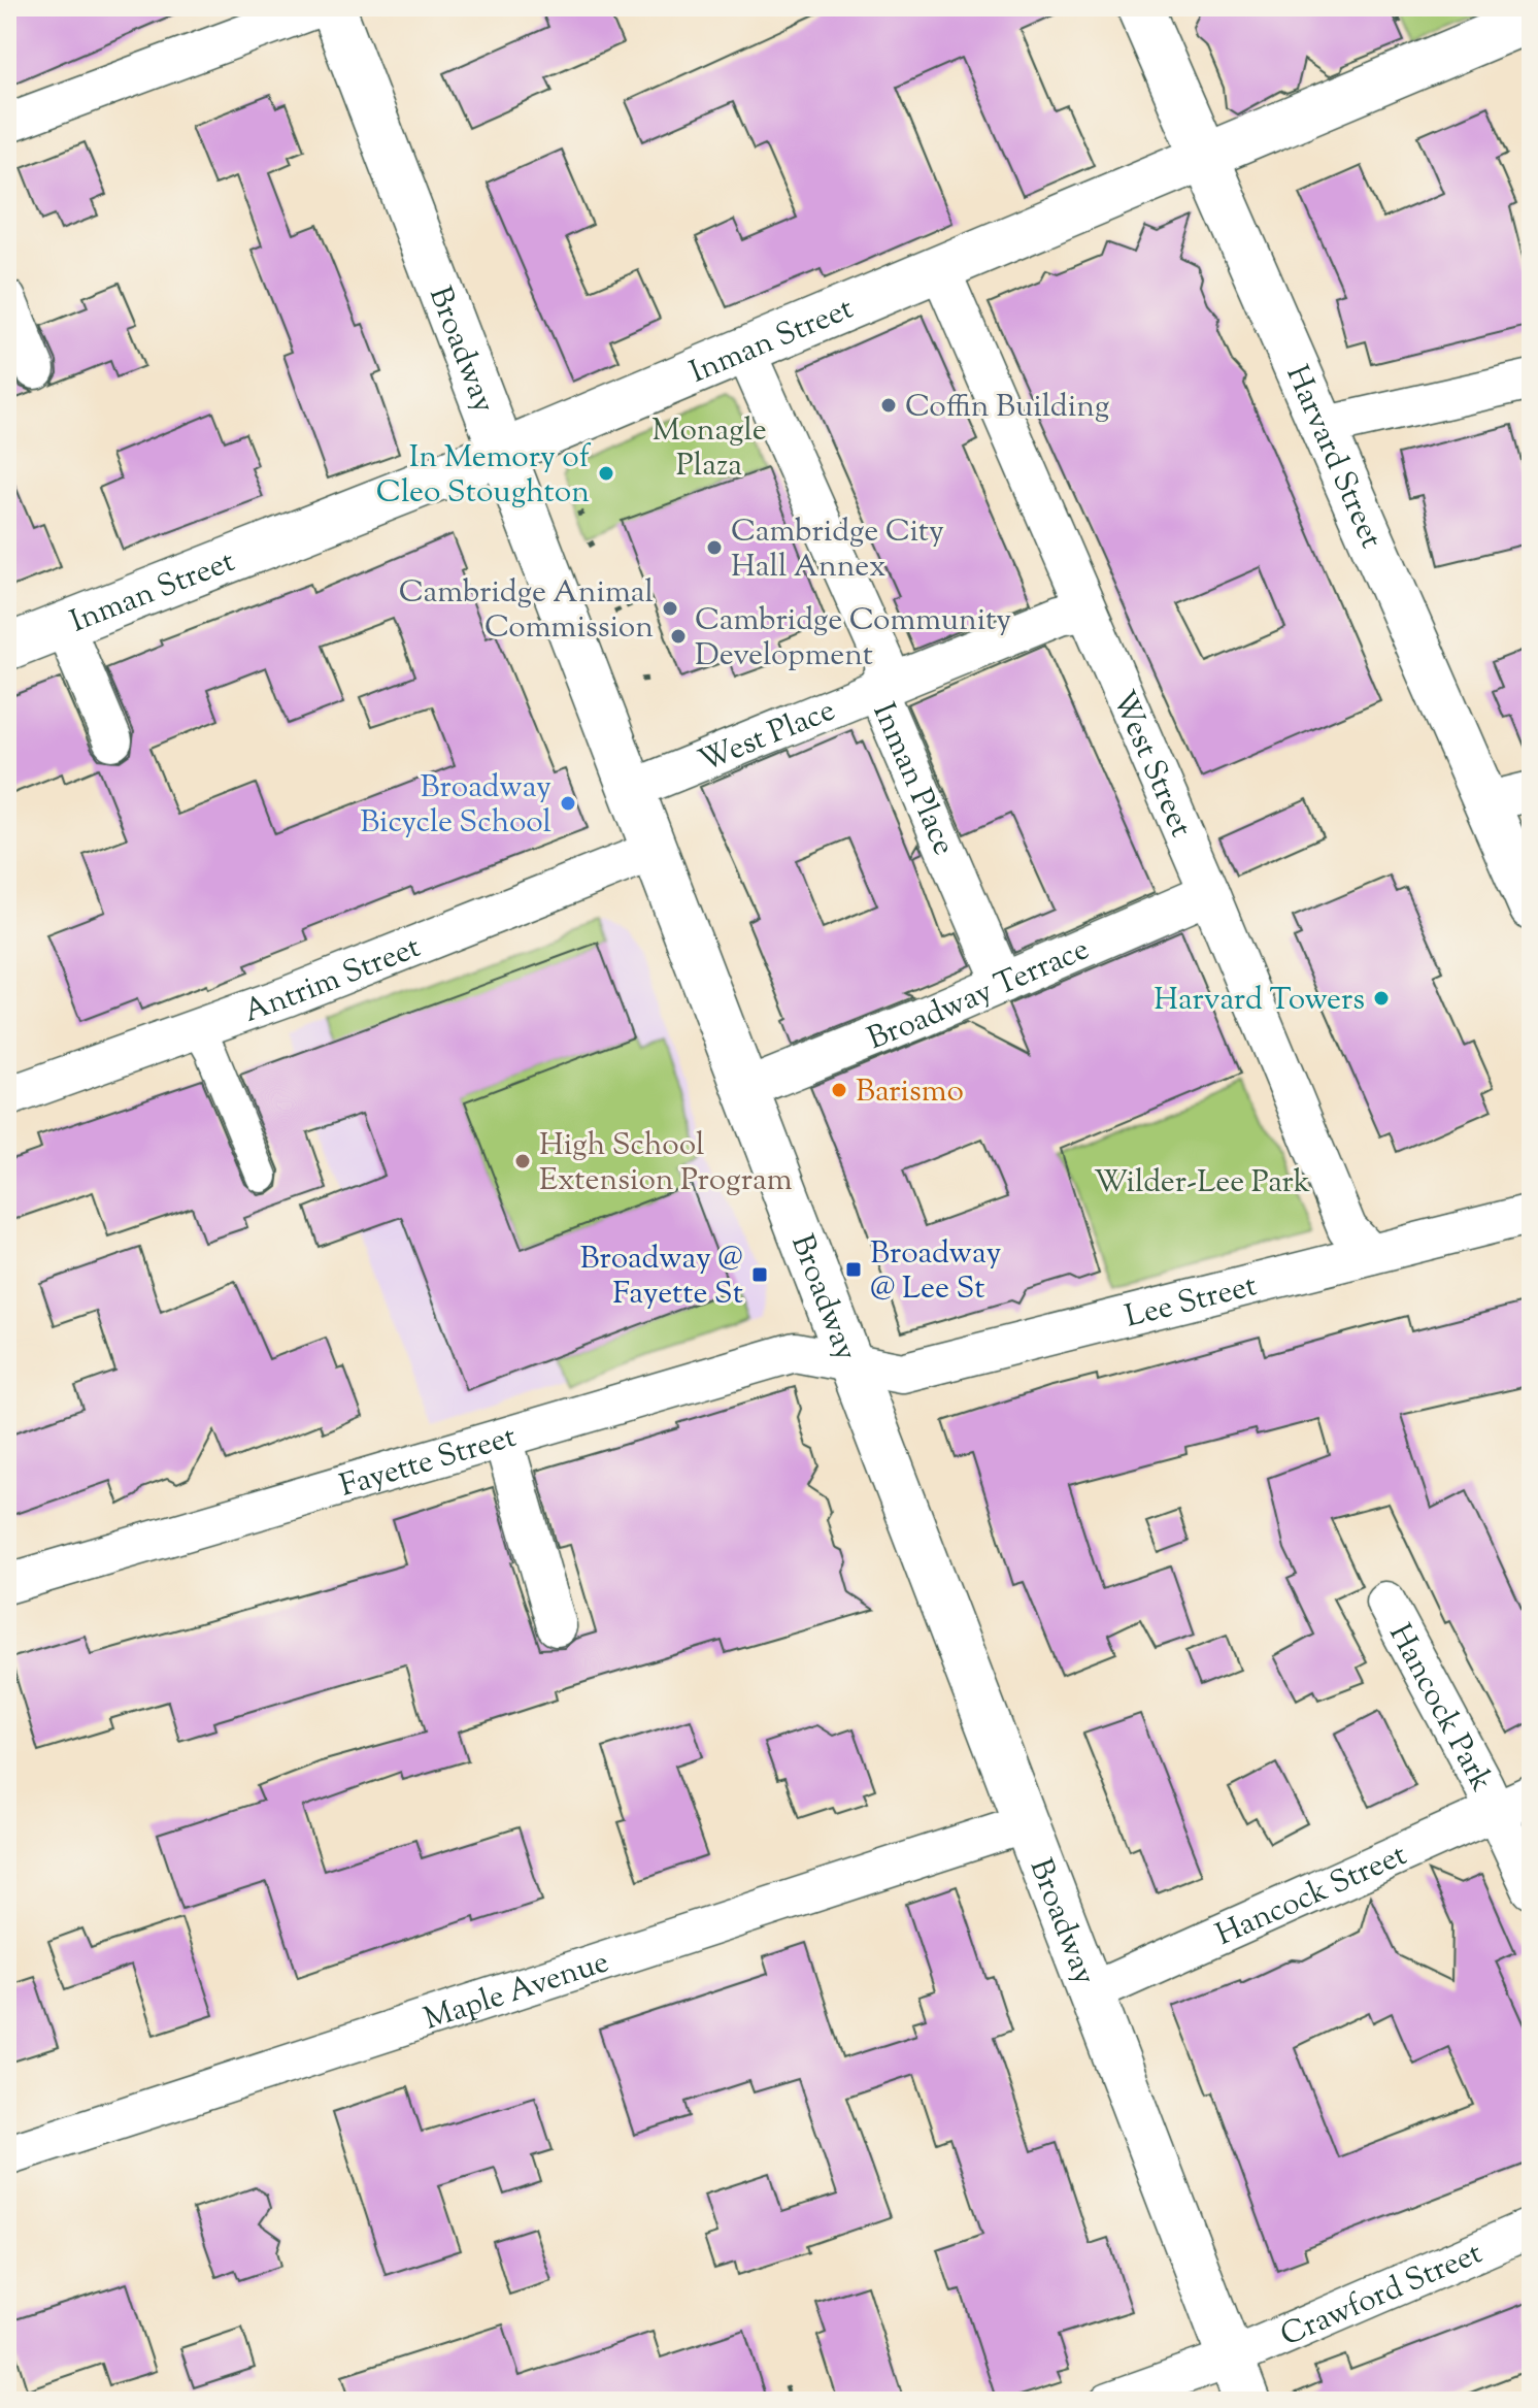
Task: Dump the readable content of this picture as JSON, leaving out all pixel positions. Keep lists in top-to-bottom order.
{
  "streets": {
    "main road": ["Inman Street", "Broadway", "Harvard Street"],
    "street": [
      "West Place",
      "West Street",
      "Inman Place",
      "Antrim Street",
      "Broadway Terrace",
      "Lee Street",
      "Fayette Street",
      "Hancock Park",
      "Hancock Street",
      "Maple Avenue",
      "Crawford Street"
    ]
  },
  "crossings": [
    ["Inman Street", "Broadway"],
    ["Inman Street", "Harvard Street"],
    ["Inman Street", "West Street"],
    ["Inman Street", "Inman Place"],
    ["Broadway", "West Place"],
    ["Broadway", "Antrim Street"],
    ["Broadway", "Broadway Terrace"],
    ["Broadway", "Lee Street"],
    ["Broadway", "Fayette Street"],
    ["Broadway", "Hancock Street"],
    ["Broadway", "Maple Avenue"],
    ["Broadway", "Crawford Street"],
    ["West Place", "West Street"],
    ["West Place", "Inman Place"],
    ["West Street", "Broadway Terrace"],
    ["West Street", "Lee Street"],
    ["Inman Place", "Broadway Terrace"],
    ["Lee Street", "Fayette Street"],
    ["Hancock Park", "Hancock Street"]
  ],
  "parks": ["Monagle Plaza", "Wilder-Lee Park"],
  "places": {
    "other": [
      "Coffin Building",
      "In Memory of Cleo Stoughton",
      "Cambridge City Hall Annex",
      "Cambridge Animal Commission",
      "Cambridge Community Development",
      "Broadway Bicycle School",
      "Harvard Towers",
      "Barismo",
      "High School Extension Program"
    ],
    "transit": ["Broadway @ Lee St", "Broadway @ Fayette St"]
  }
}
